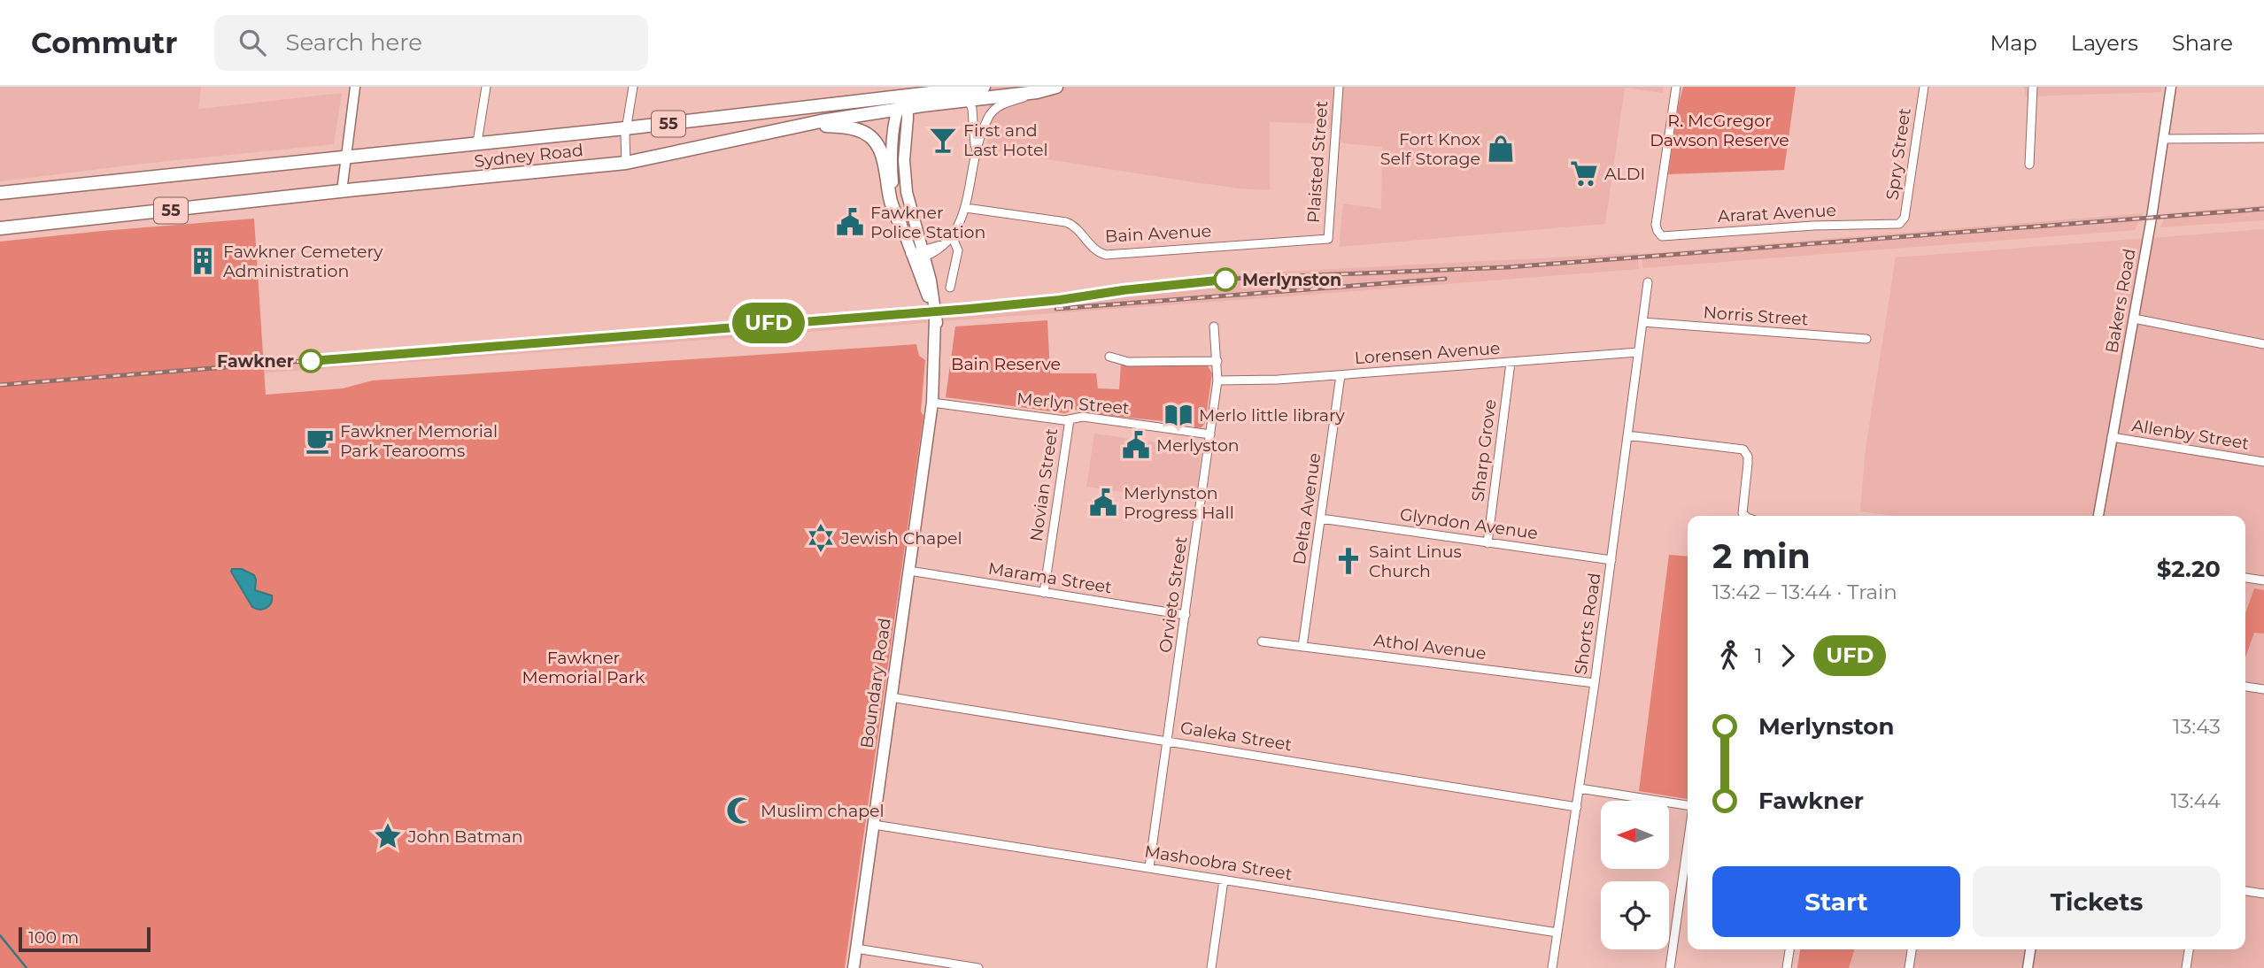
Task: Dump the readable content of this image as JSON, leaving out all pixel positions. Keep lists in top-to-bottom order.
{
  "streets": {
    "highway": ["55", "Sydney Road"],
    "main road": ["Boundary Road"],
    "street": [
      "Spry Street",
      "Plaisted Street",
      "Ararat Avenue",
      "Bain Avenue",
      "Bakers Road",
      "Norris Street",
      "Lorensen Avenue",
      "Merlyn Street",
      "Allenby Street",
      "Sharp Grove",
      "Novian Street",
      "Delta Avenue",
      "Glyndon Avenue",
      "Marama Street",
      "Orvieto Street",
      "Shorts Road",
      "Athol Avenue",
      "Galeka Street",
      "Mashoobra Street"
    ]
  },
  "crossings": [
    ["Spry Street", "Ararat Avenue"],
    ["Sydney Road", "Boundary Road"],
    ["Plaisted Street", "Bain Avenue"],
    ["Bakers Road", "Allenby Street"],
    ["Norris Street", "Shorts Road"],
    ["Lorensen Avenue", "Sharp Grove"],
    ["Lorensen Avenue", "Delta Avenue"],
    ["Lorensen Avenue", "Orvieto Street"],
    ["Lorensen Avenue", "Shorts Road"],
    ["Merlyn Street", "Novian Street"],
    ["Merlyn Street", "Orvieto Street"],
    ["Merlyn Street", "Boundary Road"],
    ["Sharp Grove", "Glyndon Avenue"],
    ["Novian Street", "Marama Street"],
    ["Delta Avenue", "Glyndon Avenue"],
    ["Delta Avenue", "Athol Avenue"],
    ["Glyndon Avenue", "Shorts Road"],
    ["Marama Street", "Orvieto Street"],
    ["Marama Street", "Boundary Road"],
    ["Orvieto Street", "Galeka Street"],
    ["Orvieto Street", "Mashoobra Street"],
    ["Shorts Road", "Athol Avenue"],
    ["Shorts Road", "Galeka Street"],
    ["Shorts Road", "Mashoobra Street"],
    ["Boundary Road", "Galeka Street"],
    ["Boundary Road", "Mashoobra Street"]
  ],
  "parks": ["R. McGregor Dawson Reserve", "Bain Reserve", "Fawkner Memorial Park"],
  "places": {
    "bar": ["First and Last Hotel"],
    "shop": ["Fort Knox Self Storage"],
    "supermarket": ["ALDI"],
    "public building": ["Fawkner Police Station", "Merlyston", "Merlynston Progress Hall"],
    "building": ["Fawkner Cemetery Administration"],
    "other": ["Merlynston", "Fawkner"],
    "library": ["Merlo little library"],
    "cafe": ["Fawkner Memorial Park Tearooms"],
    "synagogue": ["Jewish Chapel"],
    "church": ["Saint Linus Church"],
    "mosque": ["Muslim chapel"],
    "place": ["John Batman"]
  },
  "scale_bar": "100 m",
  "north": "left",
  "page": {
    "header": "Commutr",
    "search": "Search here",
    "nav": ["Map", "Layers", "Share"],
    "on_map": "UFD",
    "heading": ["2 min", "13:42 – 13:44 · Train", "$2.20"],
    "legs": ["1", "UFD"],
    "list": [
      {
        "name": "Merlynston",
        "value": "13:43"
      },
      {
        "name": "Fawkner",
        "value": "13:44"
      }
    ],
    "buttons": ["Start", "Tickets"],
    "scale": "100 m"
  }
}
